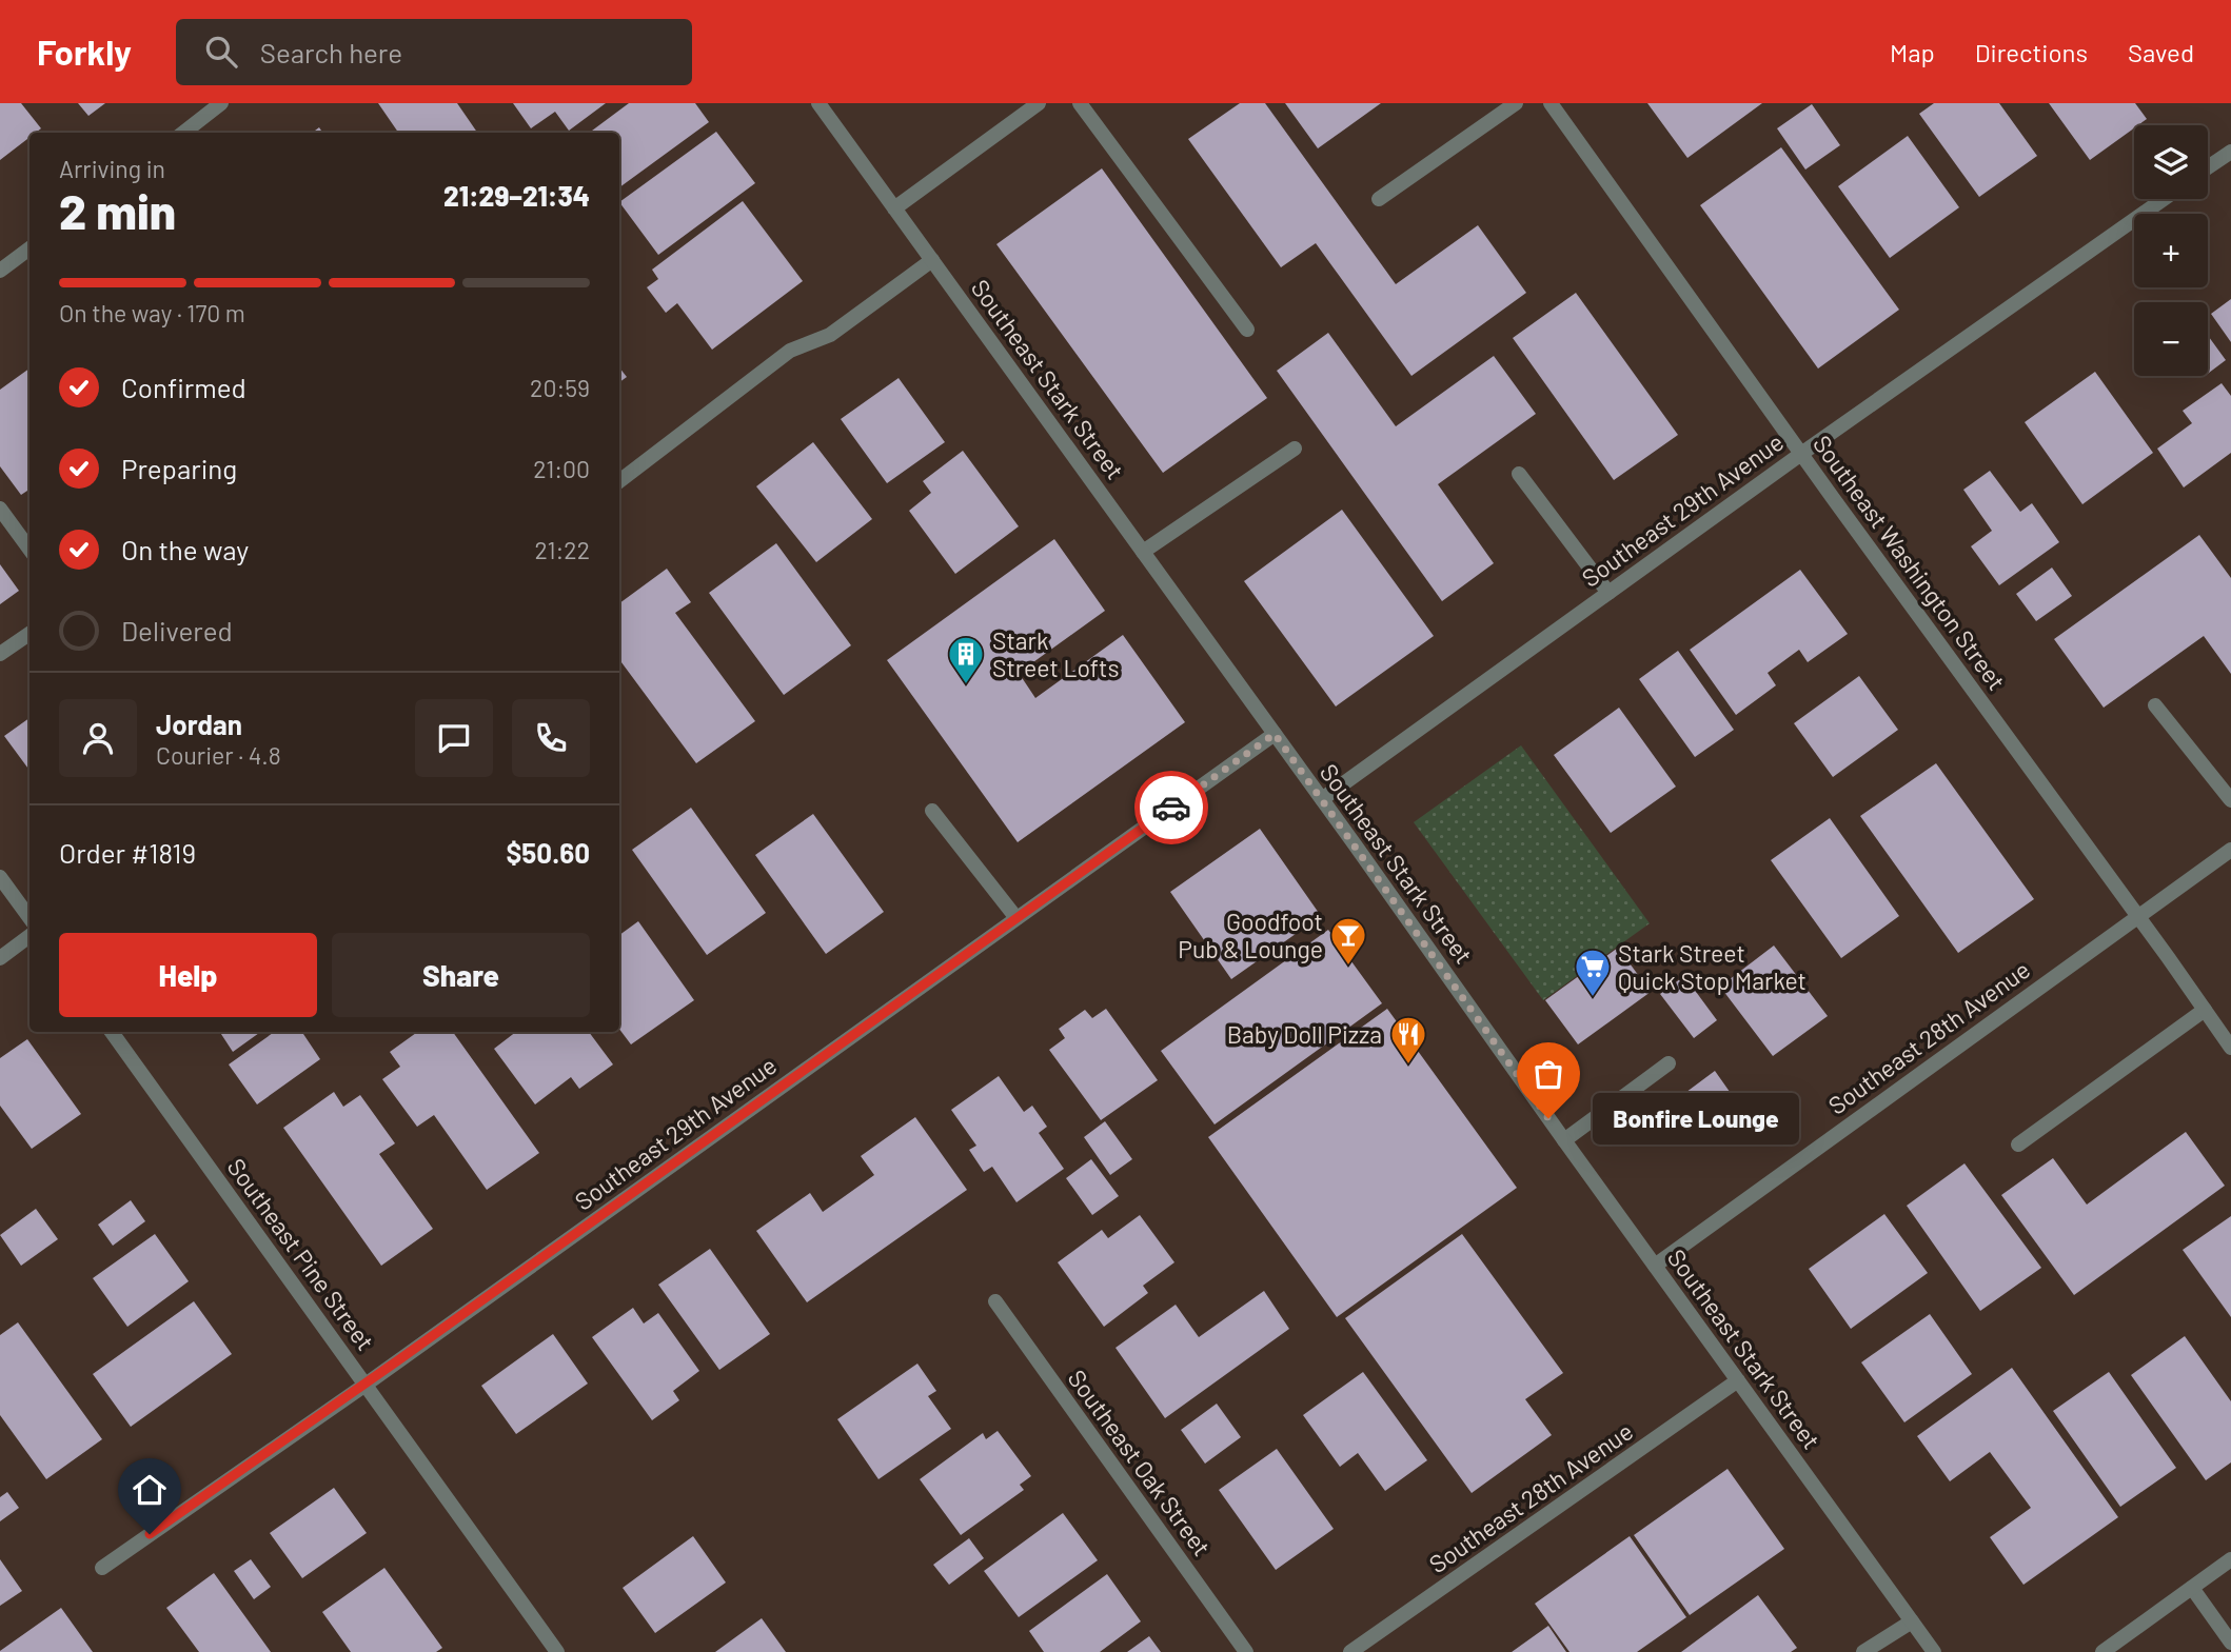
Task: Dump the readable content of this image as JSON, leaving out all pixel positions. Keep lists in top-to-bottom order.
{
  "streets": {
    "street": [
      "Southeast Stark Street",
      "Southeast 29th Avenue",
      "Southeast Washington Street",
      "Southeast 28th Avenue",
      "Southeast Pine Street",
      "Southeast Oak Street"
    ]
  },
  "crossings": [
    ["Southeast Stark Street", "Southeast 29th Avenue"],
    ["Southeast Stark Street", "Southeast 28th Avenue"],
    ["Southeast 29th Avenue", "Southeast Washington Street"],
    ["Southeast 29th Avenue", "Southeast Pine Street"],
    ["Southeast Washington Street", "Southeast 28th Avenue"]
  ],
  "places": {
    "building": ["Stark Street Lofts"],
    "bar": ["Goodfoot Pub & Lounge"],
    "supermarket": ["Stark Street Quick Stop Market"],
    "restaurant": ["Baby Doll Pizza"],
    "other": ["Bonfire Lounge"]
  },
  "page": {
    "header": "Forkly",
    "search": "Search here",
    "nav": ["Map", "Directions", "Saved"],
    "map_buttons": ["+", "−"],
    "heading": ["2 min", "Arriving in", "21:29–21:34"],
    "panel": [
      "Jordan",
      "Courier · 4.8",
      "Order #1819",
      "$50.60"
    ],
    "bar": "On the way · 170 m",
    "list": [
      ["Confirmed", "20:59"],
      ["Preparing", "21:00"],
      ["On the way", "21:22"],
      "Delivered"
    ],
    "buttons": ["Help", "Share"],
    "bubble": "Bonfire Lounge"
  }
}
